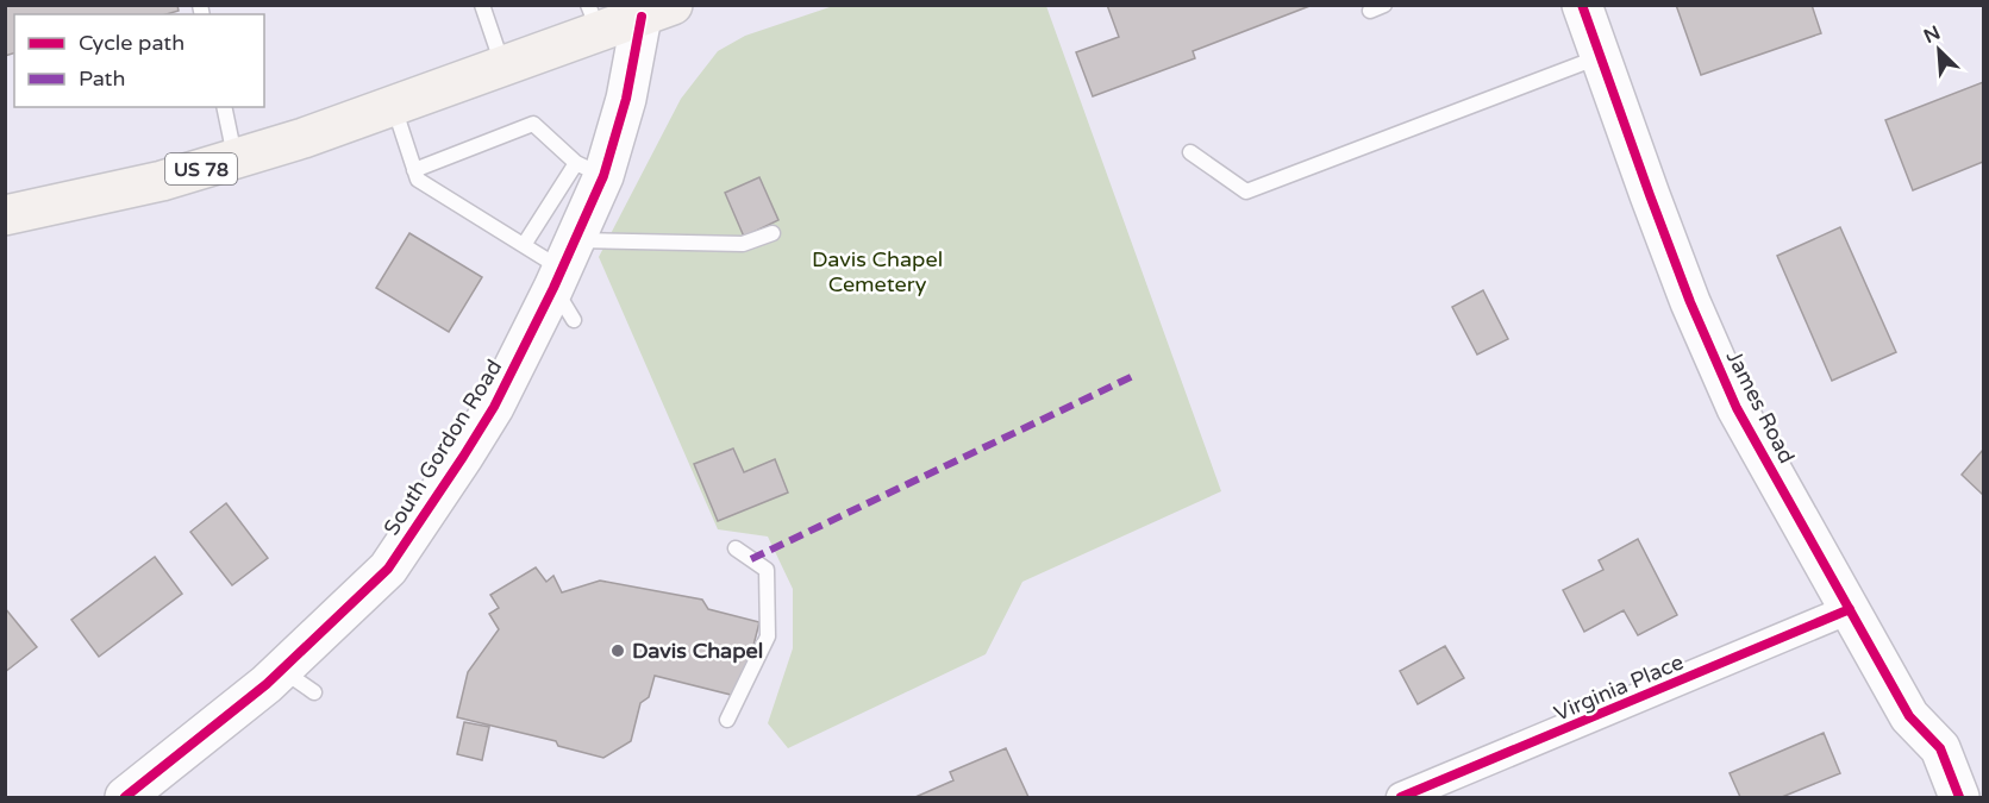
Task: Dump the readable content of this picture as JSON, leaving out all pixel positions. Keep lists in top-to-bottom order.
{
  "streets": {
    "main road": ["US 78"],
    "street": ["James Road", "South Gordon Road", "Virginia Place"]
  },
  "crossings": [
    ["US 78", "South Gordon Road"],
    ["James Road", "Virginia Place"]
  ],
  "parks": ["Davis Chapel Cemetery"],
  "places": ["Davis Chapel"],
  "legend": ["Cycle path", "Path"],
  "north": "top left"
}
